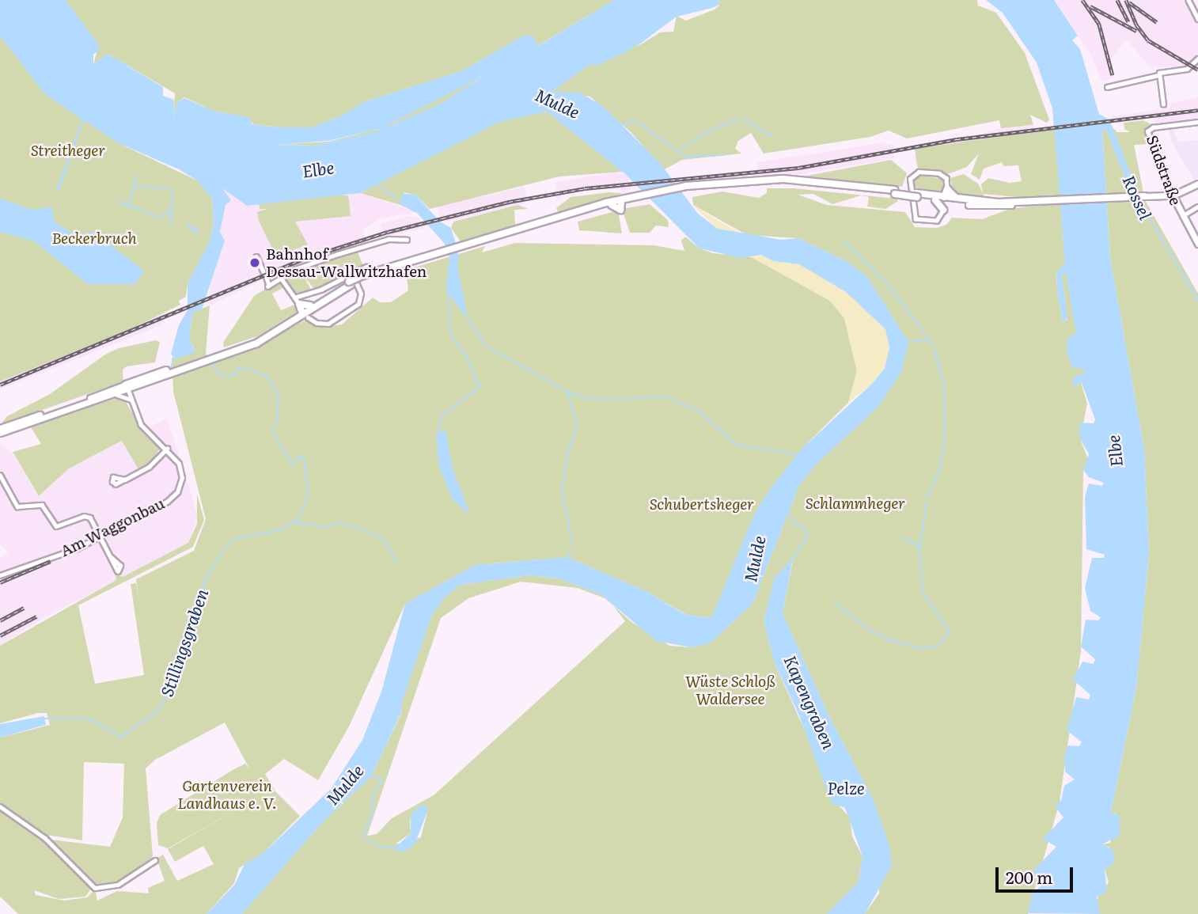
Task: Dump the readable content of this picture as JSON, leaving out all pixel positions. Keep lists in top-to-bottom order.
{
  "streets": {
    "main road": ["Südstraße"],
    "street": ["Am Waggonbau"]
  },
  "water": [
    "Mulde",
    "Elbe",
    "Rossel",
    "Stillingsgraben",
    "Kapengraben",
    "Pelze"
  ],
  "parks": [
    "Streitheger",
    "Beckerbruch",
    "Schlammheger",
    "Schubertsheger",
    "Wüste Schloß Waldersee",
    "Gartenverein Landhaus e. V."
  ],
  "places": ["Bahnhof Dessau-Wallwitzhafen"],
  "scale_bar": "200 m"
}
